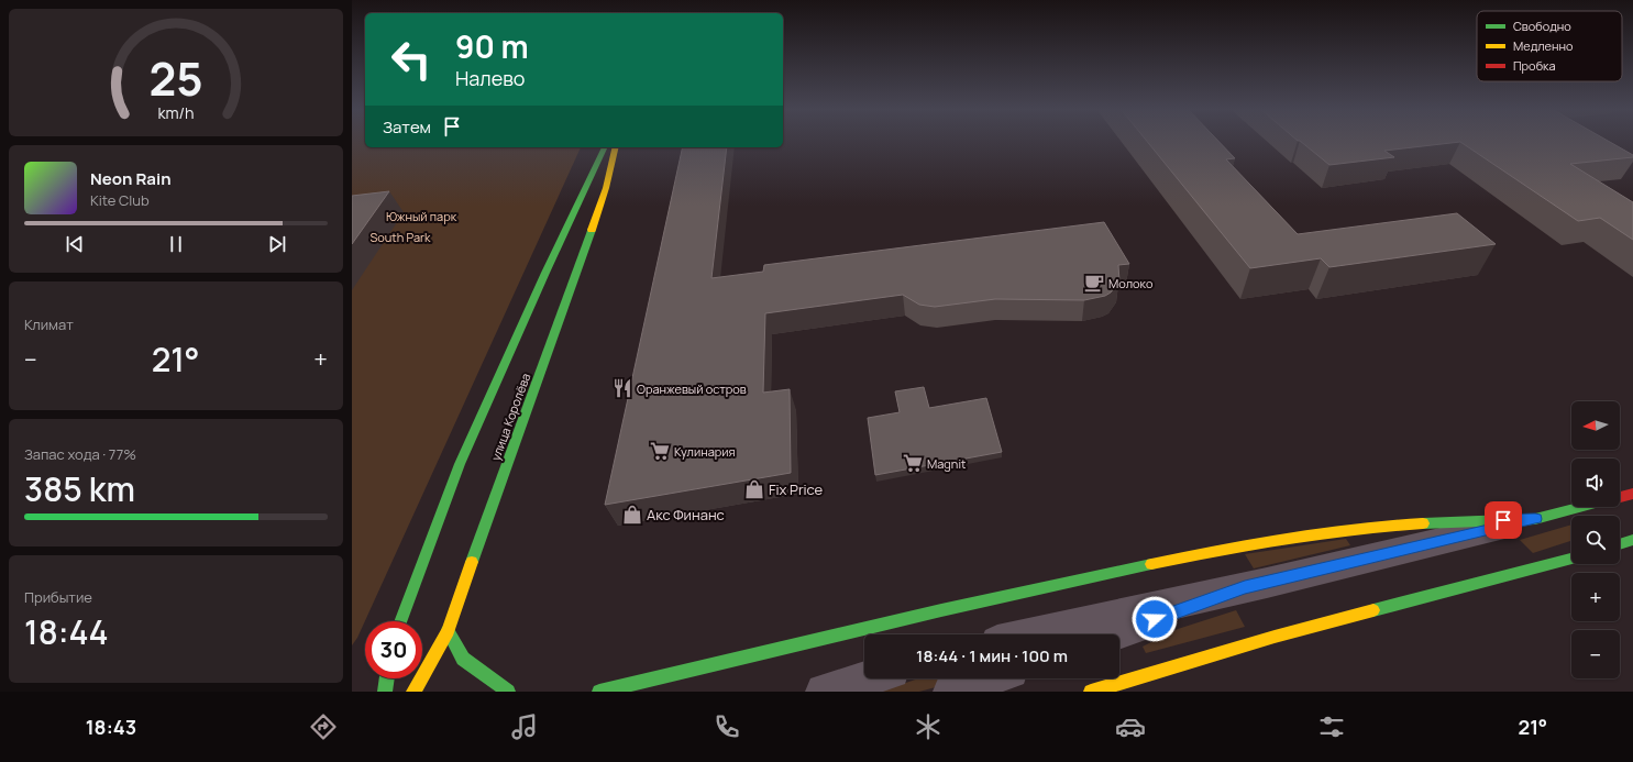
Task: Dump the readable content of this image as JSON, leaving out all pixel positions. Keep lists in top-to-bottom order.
{
  "streets": {
    "street": ["улица Королёва"]
  },
  "parks": ["Южный парк", "South Park"],
  "places": {
    "cafe": ["Молоко"],
    "restaurant": ["Оранжевый остров"],
    "supermarket": ["Кулинария", "Magnit"],
    "shop": ["Fix Price", "Акс Финанс"]
  },
  "legend": ["Свободно", "Медленно", "Пробка"],
  "north": "left",
  "page": {
    "turn": ["90 m", "Налево"],
    "then": "Затем",
    "song": ["Neon Rain", "Kite Club"],
    "tile": [
      "Климат",
      ["Запас хода · 77%", "385 km"],
      ["Прибытие", "18:44"]
    ],
    "heat": ["−", "21°", "+"],
    "map_buttons": ["+", "−"],
    "limit": "30",
    "trip": "18:44 · 1 мин · 100 m",
    "tabs": ["18:43", "21°"],
    "gauge": ["25", "km/h"]
  }
}
